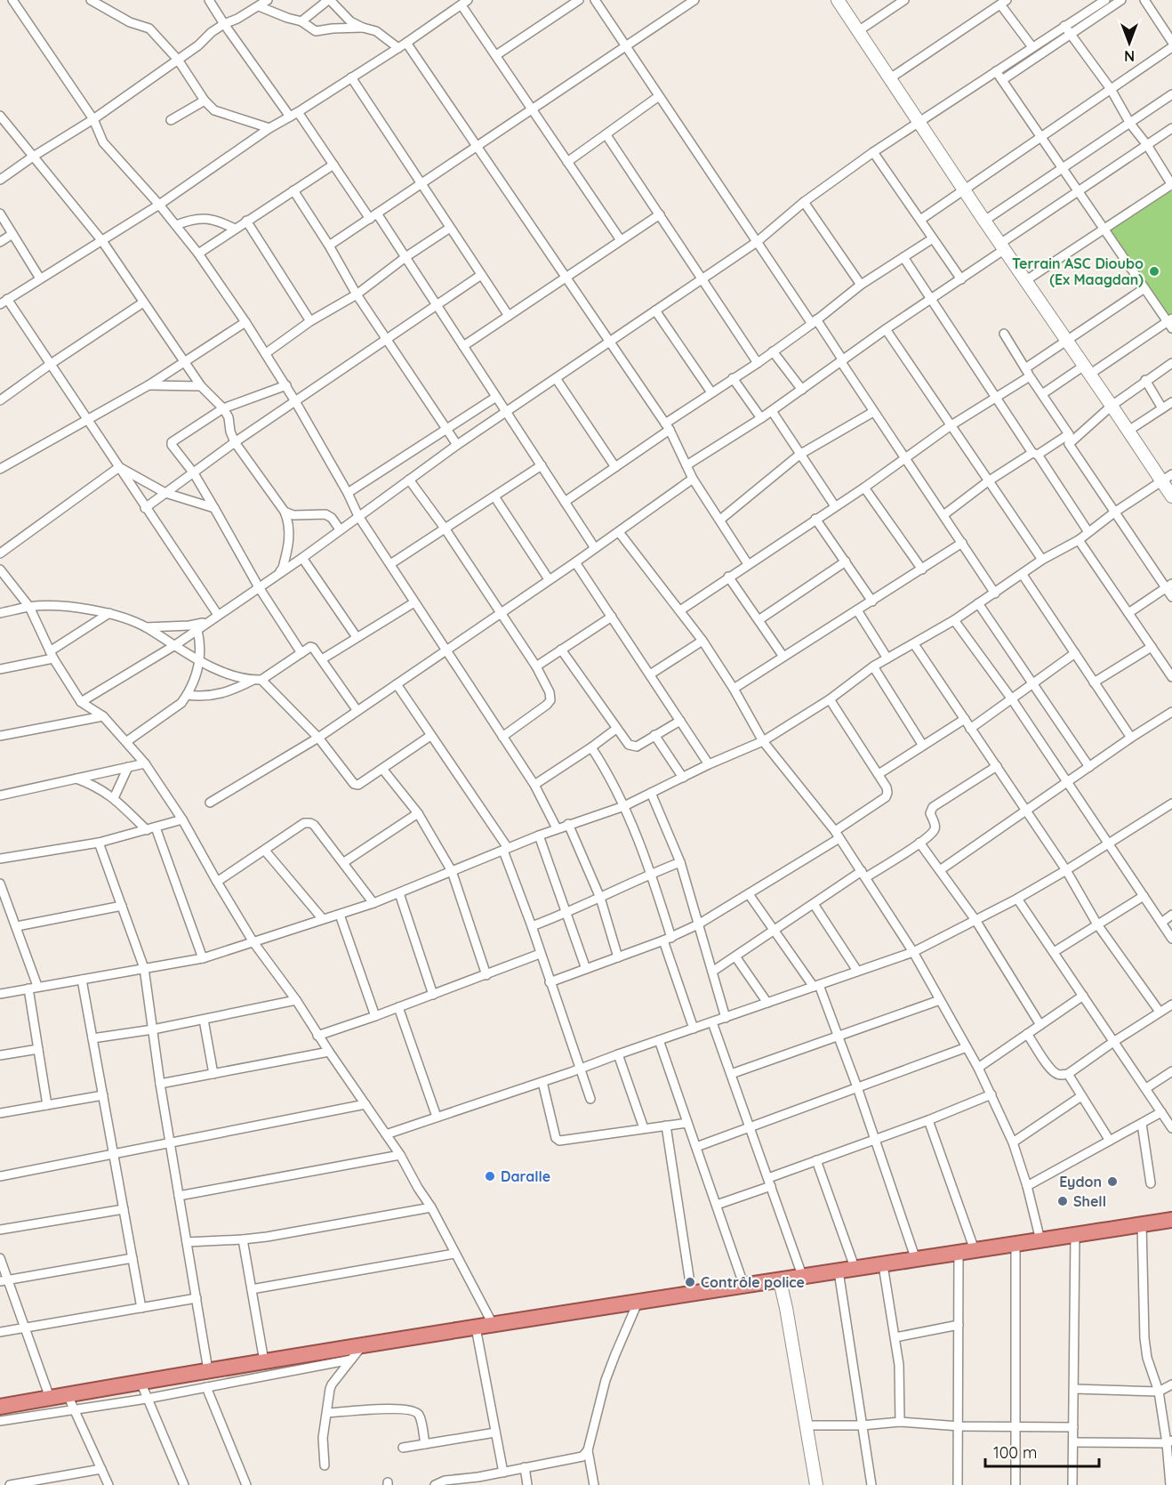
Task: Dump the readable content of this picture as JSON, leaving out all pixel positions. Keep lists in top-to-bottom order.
{
  "places": [
    "Terrain ASC Dioubo (Ex Maagdan)",
    "Daralle",
    "Eydon",
    "Shell",
    "Contrôle police"
  ],
  "scale_bar": "100 m",
  "north": "bottom"
}
